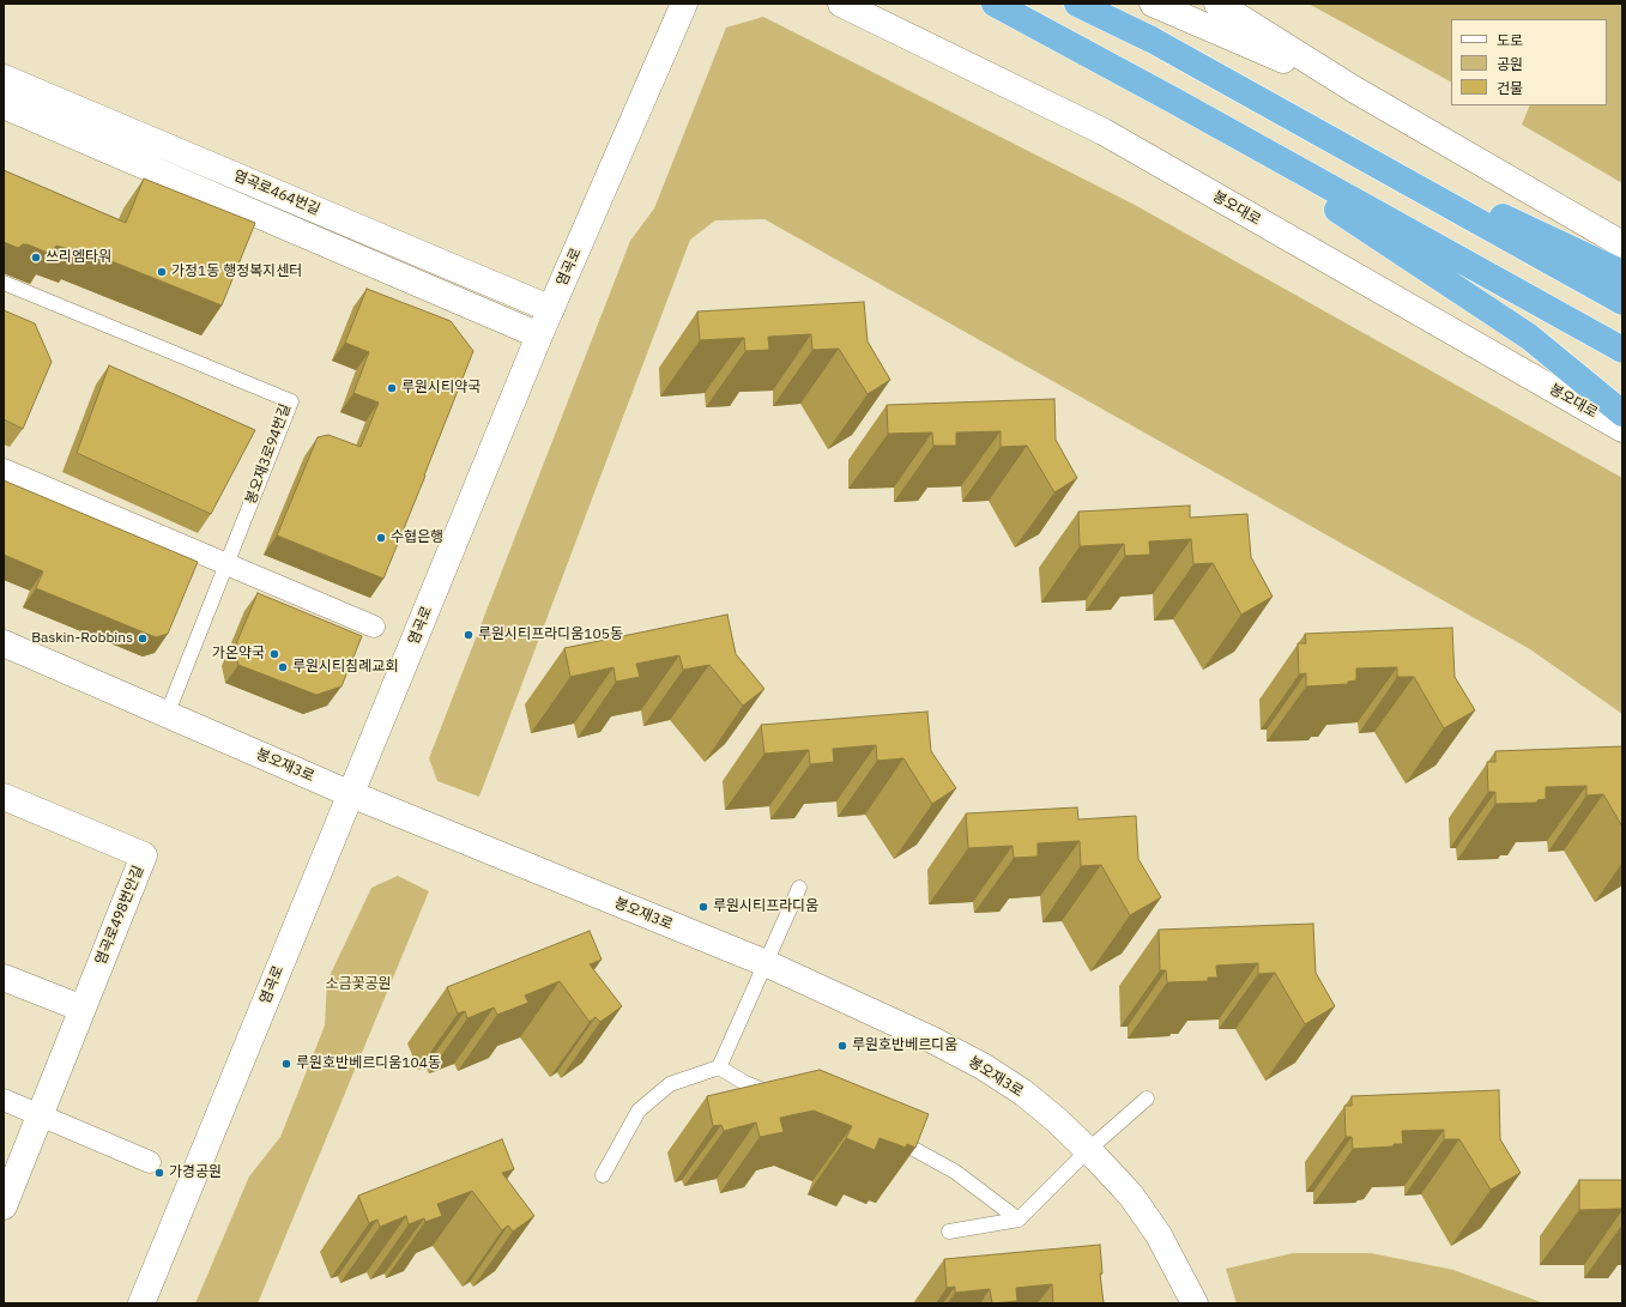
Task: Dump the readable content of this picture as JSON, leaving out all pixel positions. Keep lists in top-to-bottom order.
{
  "streets": {
    "street": [
      "염곡로464번길",
      "봉오대로",
      "염곡로",
      "봉오재3로",
      "염곡로498번안길"
    ],
    "lane": ["봉오재3로94번길"]
  },
  "crossings": [
    ["염곡로464번길", "염곡로"],
    ["염곡로", "봉오재3로"],
    ["봉오재3로94번길", "봉오재3로"]
  ],
  "parks": ["소금꽃공원"],
  "places": [
    "쓰리엠타워",
    "가정1동 행정복지센터",
    "루원시티약국",
    "수협은행",
    "루원시티프라디움105동",
    "Baskin-Robbins",
    "가온약국",
    "루원시티침례교회",
    "루원시티프라디움",
    "루원호반베르디움",
    "루원호반베르디움104동",
    "가경공원"
  ],
  "legend": ["도로", "공원", "건물"]
}
